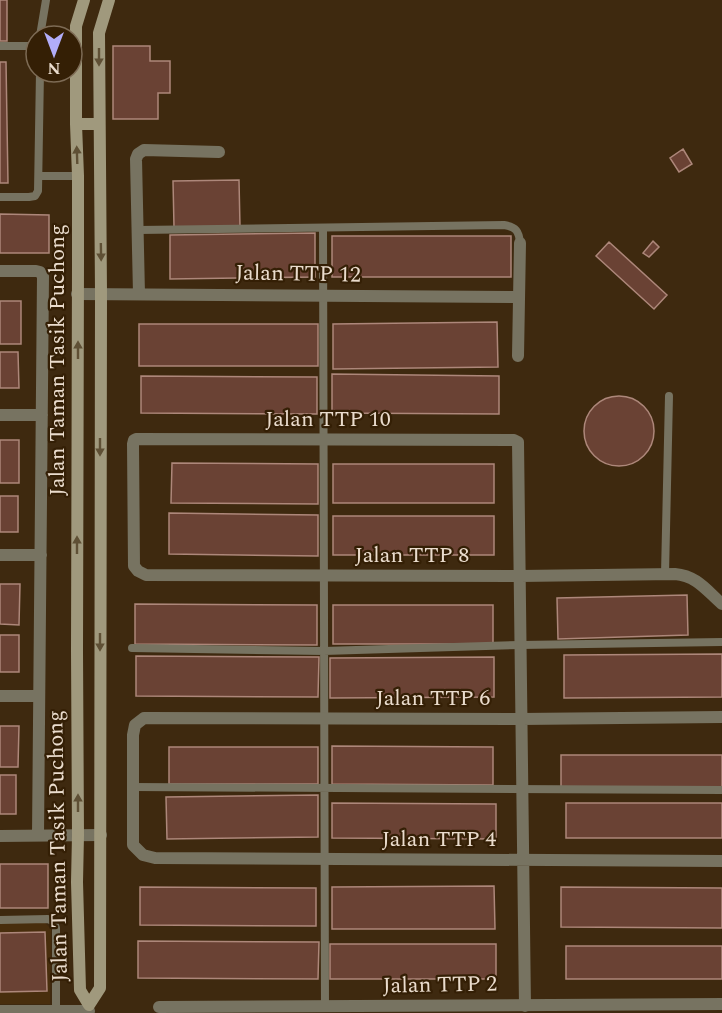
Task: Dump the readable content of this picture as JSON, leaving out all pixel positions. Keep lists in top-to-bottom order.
{
  "streets": {
    "street": [
      "Jalan TTP 12",
      "Jalan Taman Tasik Puchong",
      "Jalan TTP 10",
      "Jalan TTP 8",
      "Jalan TTP 6",
      "Jalan TTP 4",
      "Jalan TTP 2"
    ]
  },
  "crossings": [
    ["Jalan TTP 12", "Jalan Taman Tasik Puchong"],
    ["Jalan TTP 10", "Jalan TTP 8"],
    ["Jalan TTP 6", "Jalan TTP 4"]
  ],
  "north": "bottom"
}
